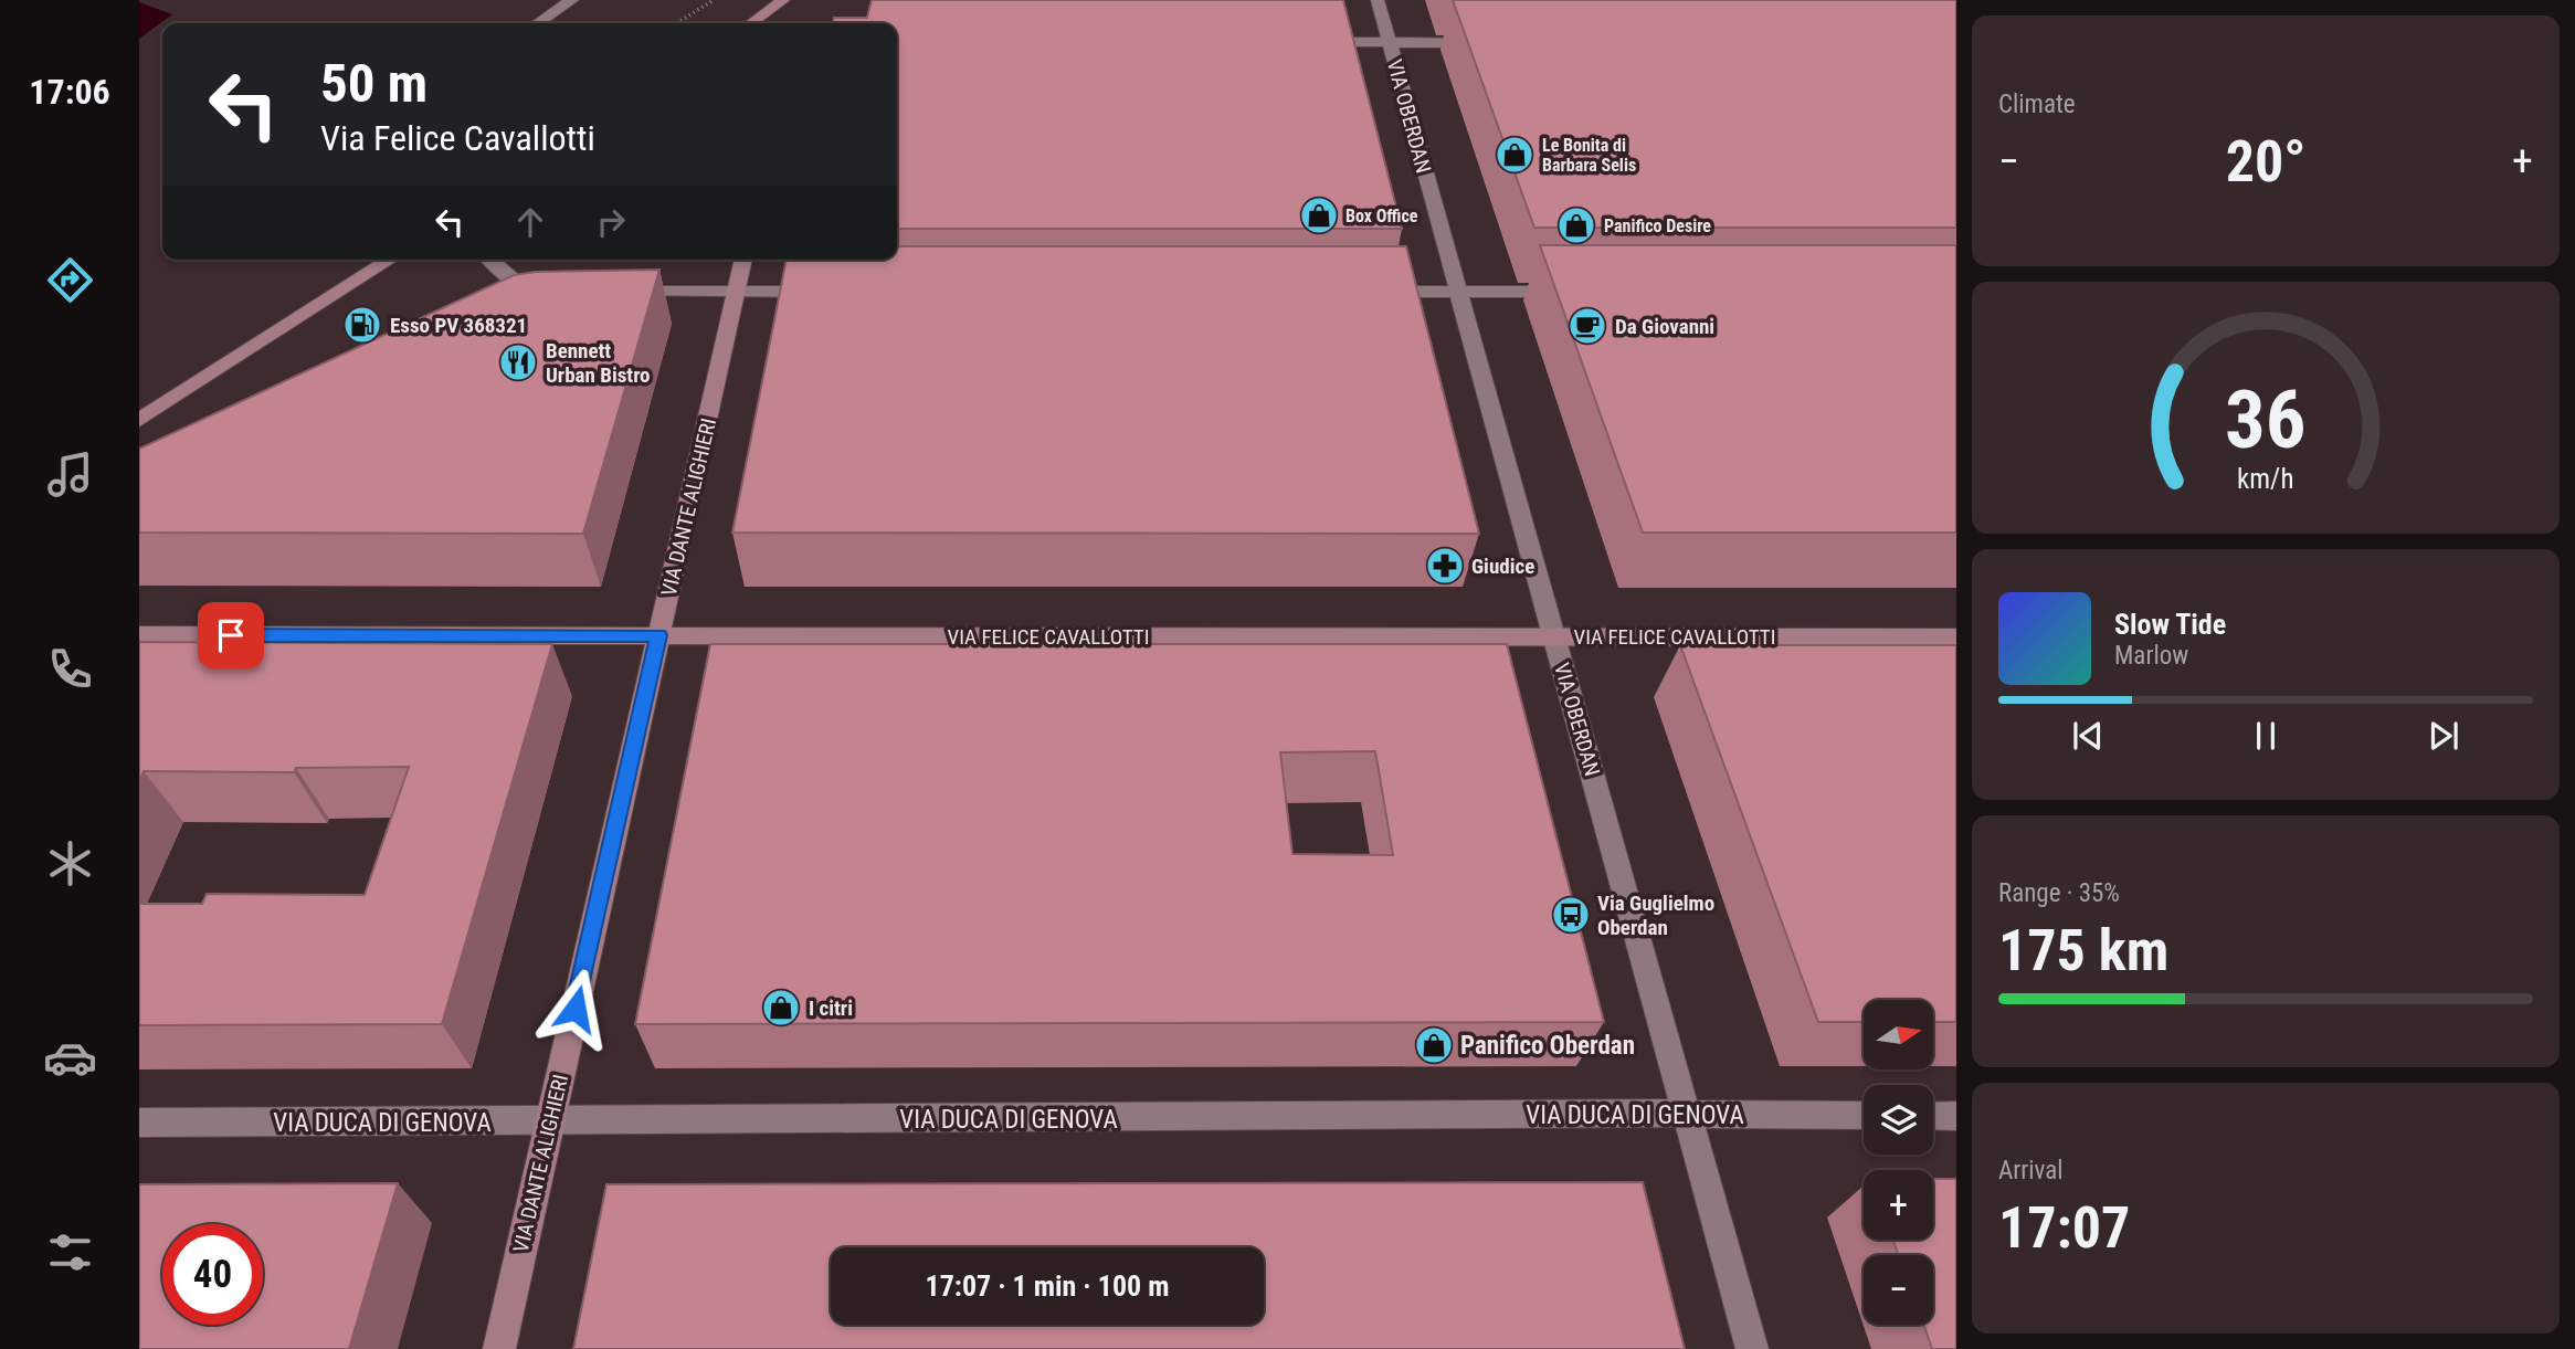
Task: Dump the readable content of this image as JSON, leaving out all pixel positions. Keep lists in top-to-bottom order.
{
  "streets": {
    "street": [
      "VIA OBERDAN",
      "VIA DANTE ALIGHIERI",
      "VIA FELICE CAVALLOTTI",
      "VIA DUCA DI GENOVA"
    ]
  },
  "crossings": [
    ["VIA OBERDAN", "VIA FELICE CAVALLOTTI"],
    ["VIA OBERDAN", "VIA DUCA DI GENOVA"],
    ["VIA DANTE ALIGHIERI", "VIA FELICE CAVALLOTTI"],
    ["VIA DANTE ALIGHIERI", "VIA DUCA DI GENOVA"]
  ],
  "places": {
    "shop": [
      "Le Bonita di Barbara Selis",
      "Box Office",
      "Panifico Desire",
      "I citri",
      "Panifico Oberdan"
    ],
    "fuel station": ["Esso PV 368321"],
    "cafe": ["Da Giovanni"],
    "restaurant": ["Bennett Urban Bistro"],
    "pharmacy": ["Giudice"],
    "bus stop": ["Via Guglielmo Oberdan"]
  },
  "north": "right",
  "page": {
    "tabs": "17:06",
    "tile": [
      "Climate",
      ["Range · 35%", "175 km"],
      ["Arrival", "17:07"]
    ],
    "turn": ["50 m", "Via Felice Cavallotti"],
    "heat": ["−", "20°", "+"],
    "song": ["Slow Tide", "Marlow"],
    "map_buttons": ["+", "−"],
    "limit": "40",
    "trip": "17:07 · 1 min · 100 m",
    "gauge": ["36", "km/h"]
  }
}
